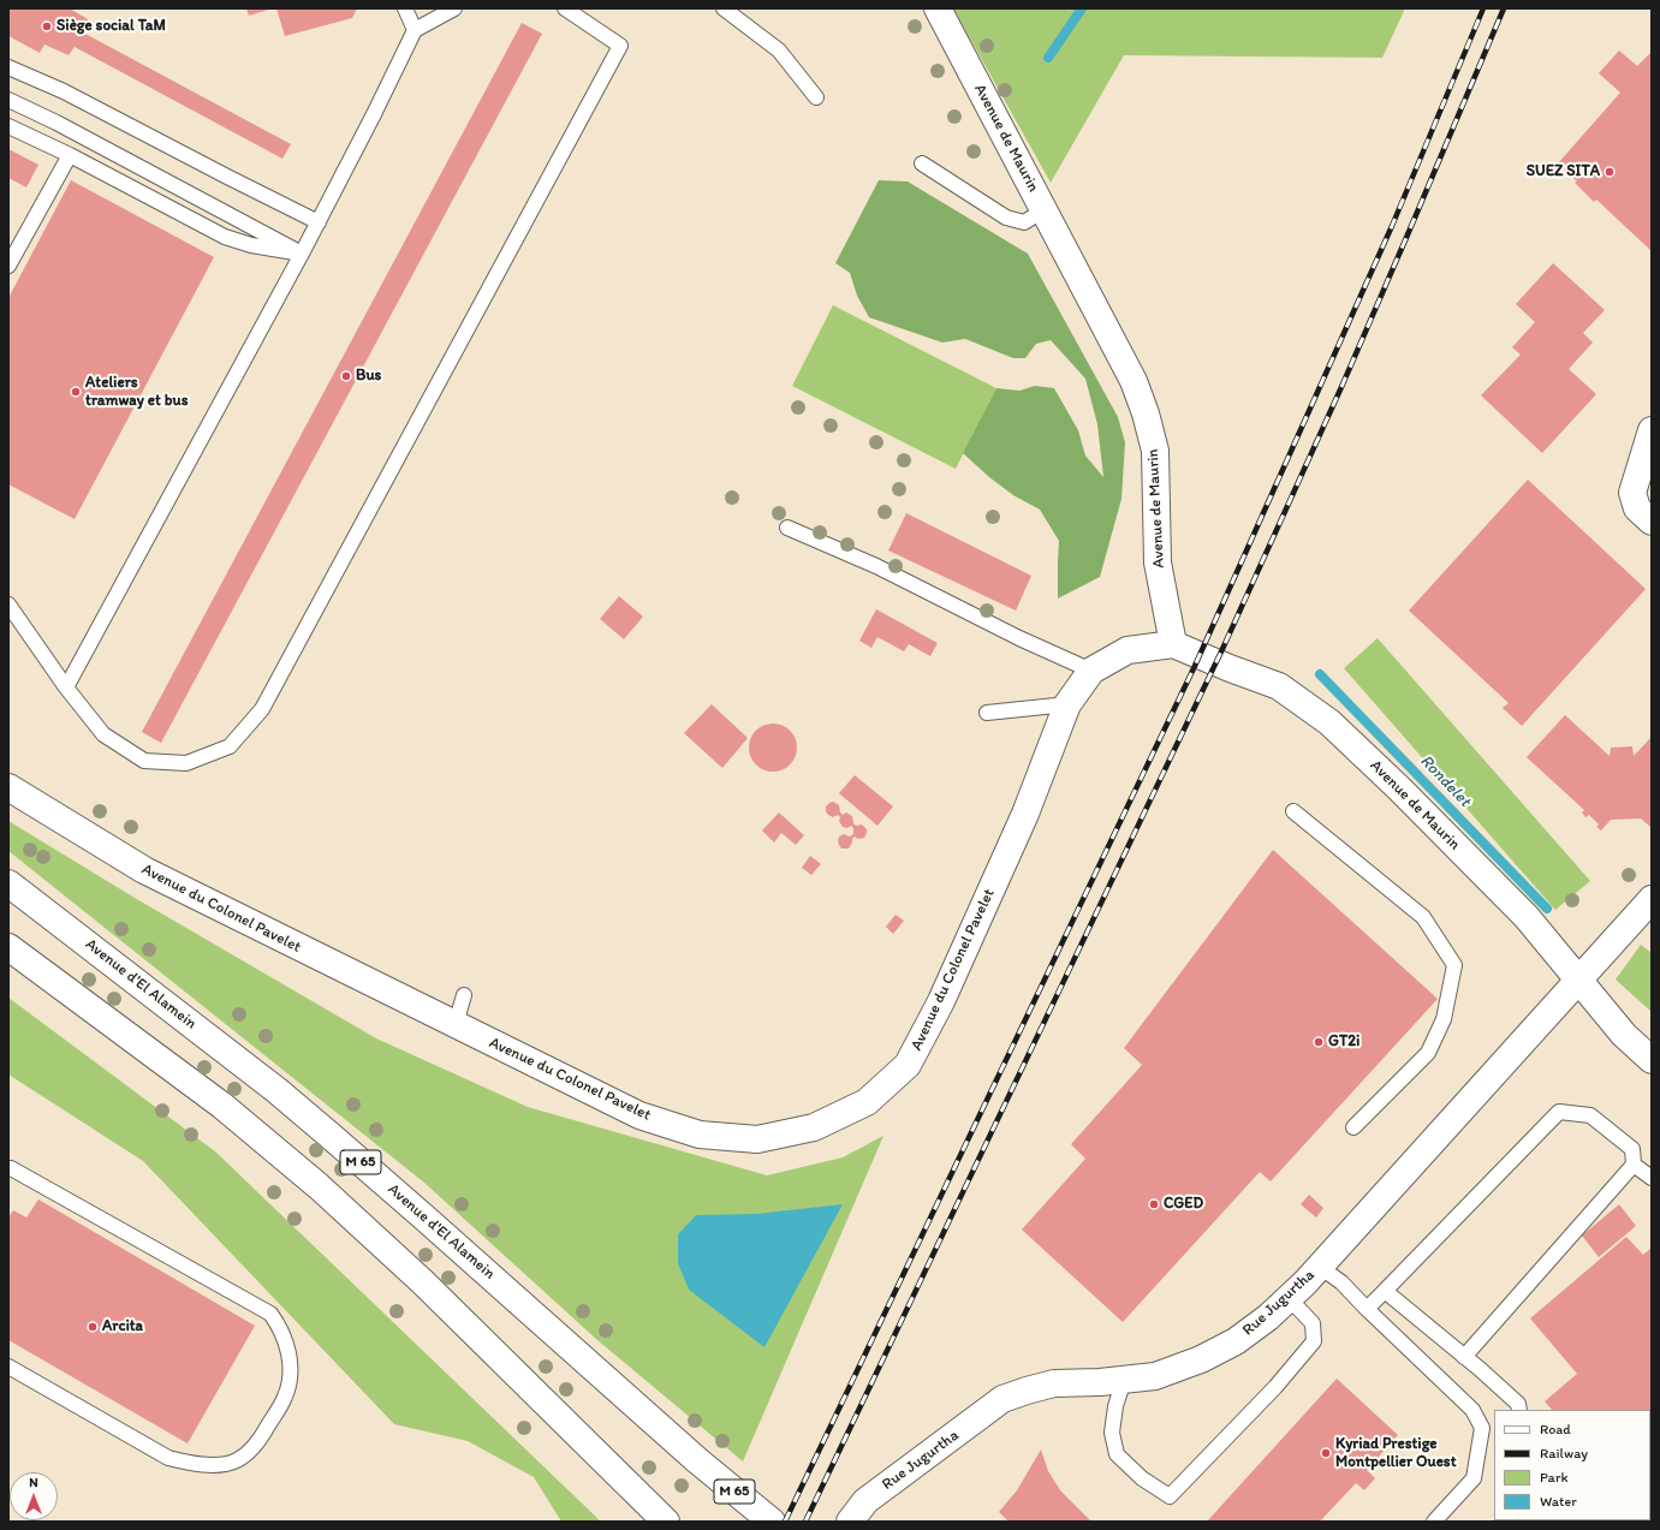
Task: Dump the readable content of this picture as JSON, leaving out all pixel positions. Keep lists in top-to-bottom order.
{
  "streets": {
    "street": [
      "Avenue de Maurin",
      "Avenue du Colonel Pavelet",
      "Avenue d'El Alamein",
      "M 65",
      "Rue Jugurtha"
    ]
  },
  "crossings": [
    ["Avenue de Maurin", "Avenue du Colonel Pavelet"],
    ["Avenue de Maurin", "Rue Jugurtha"]
  ],
  "water": ["Rondelet"],
  "places": [
    "Siège social TaM",
    "SUEZ SITA",
    "Bus",
    "Ateliers tramway et bus",
    "GT2i",
    "CGED",
    "Arcita",
    "Kyriad Prestige Montpellier Ouest"
  ],
  "legend": [
    "Road",
    "Railway",
    "Park",
    "Water"
  ],
  "north": "top"
}
